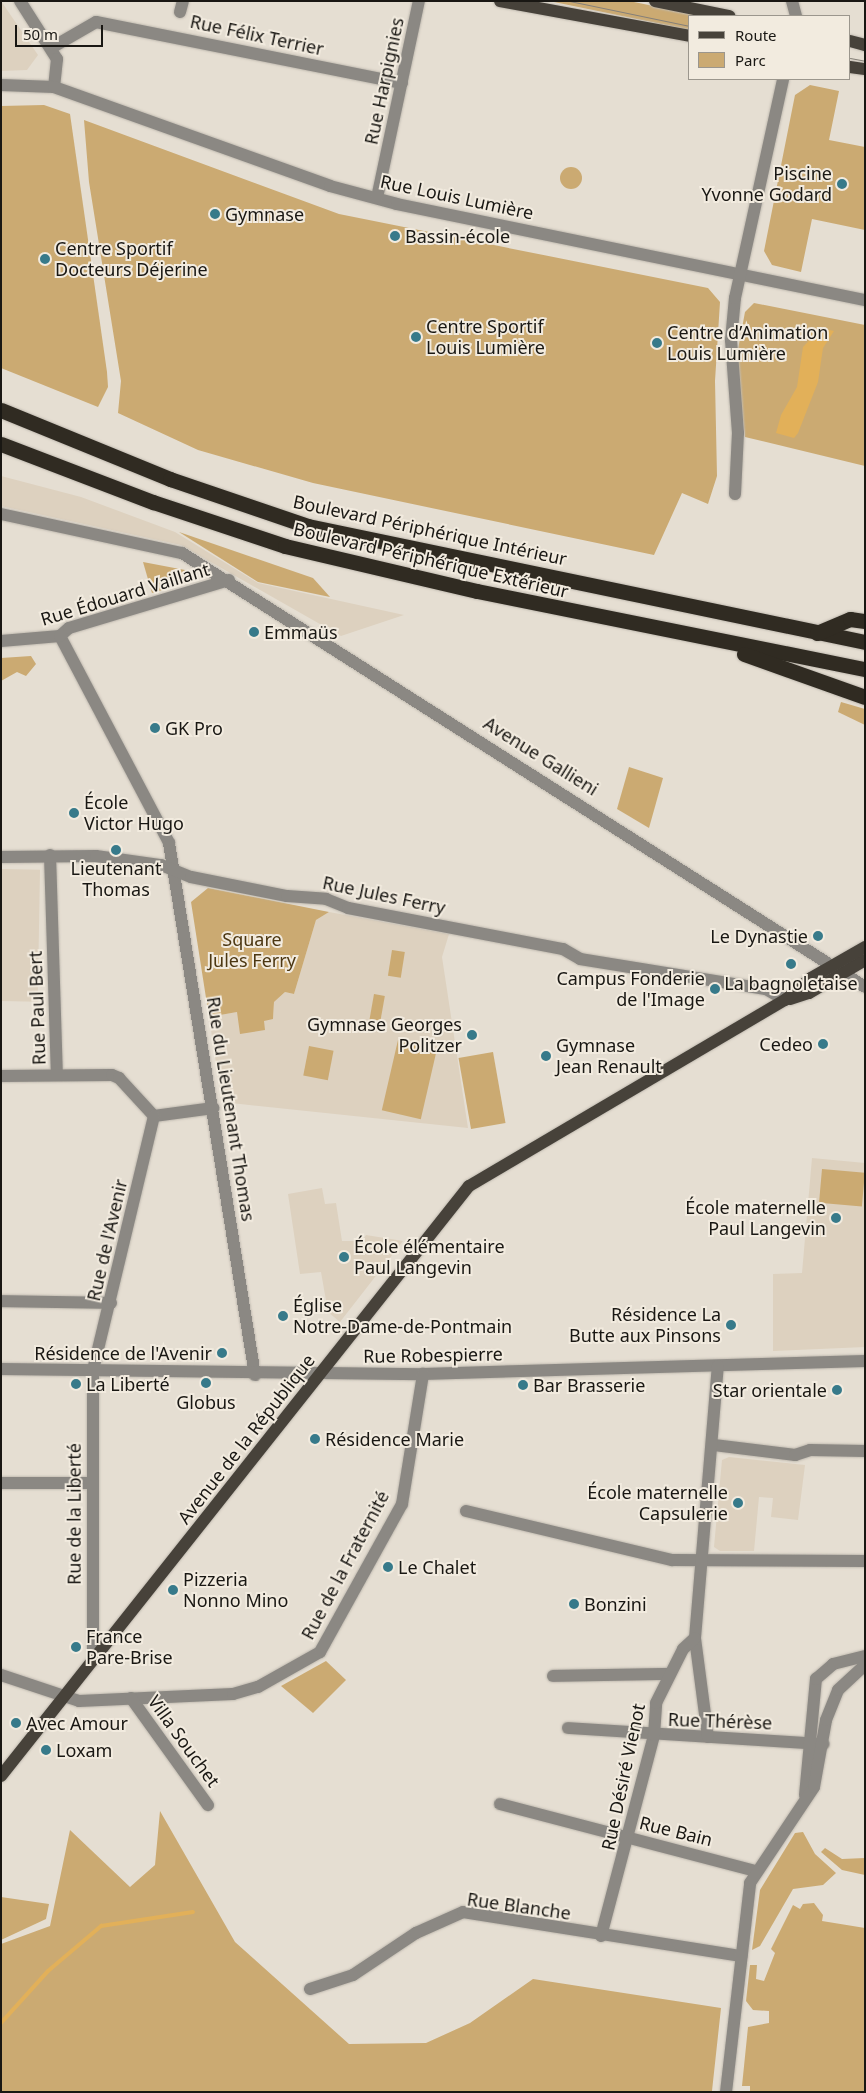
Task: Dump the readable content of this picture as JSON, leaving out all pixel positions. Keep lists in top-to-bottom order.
{
  "streets": {
    "highway": ["Boulevard Périphérique Intérieur", "Boulevard Périphérique Extérieur"],
    "main road": ["Avenue de la République"],
    "street": [
      "Rue Félix Terrier",
      "Rue Harpignies",
      "Rue Louis Lumière",
      "Rue Édouard Vaillant",
      "Avenue Gallieni",
      "Rue Jules Ferry",
      "Rue Paul Bert",
      "Rue du Lieutenant Thomas",
      "Rue de l'Avenir",
      "Rue Robespierre",
      "Rue de la Liberté",
      "Rue de la Fraternité",
      "Rue Thérèse",
      "Villa Souchet",
      "Rue Désiré Vienot",
      "Rue Bain",
      "Rue Blanche"
    ]
  },
  "crossings": [
    ["Rue Félix Terrier", "Rue Harpignies"],
    ["Rue Harpignies", "Rue Louis Lumière"],
    ["Rue Édouard Vaillant", "Avenue Gallieni"],
    ["Rue Édouard Vaillant", "Rue du Lieutenant Thomas"],
    ["Avenue Gallieni", "Avenue de la République"],
    ["Rue Jules Ferry", "Rue Paul Bert"],
    ["Rue Jules Ferry", "Rue du Lieutenant Thomas"],
    ["Rue Jules Ferry", "Avenue de la République"],
    ["Rue Paul Bert", "Rue de l'Avenir"],
    ["Rue du Lieutenant Thomas", "Rue Robespierre"],
    ["Rue de l'Avenir", "Rue Robespierre"],
    ["Rue de l'Avenir", "Rue de la Liberté"],
    ["Rue Robespierre", "Avenue de la République"],
    ["Rue Robespierre", "Rue de la Liberté"],
    ["Rue Robespierre", "Rue de la Fraternité"],
    ["Avenue de la République", "Rue de la Liberté"],
    ["Avenue de la République", "Rue de la Fraternité"],
    ["Rue de la Fraternité", "Villa Souchet"],
    ["Rue Thérèse", "Rue Désiré Vienot"],
    ["Rue Désiré Vienot", "Rue Bain"],
    ["Rue Désiré Vienot", "Rue Blanche"]
  ],
  "parks": ["Square Jules Ferry"],
  "places": [
    "Piscine Yvonne Godard",
    "Gymnase",
    "Bassin-école",
    "Centre Sportif Docteurs Déjerine",
    "Centre Sportif Louis Lumière",
    "Centre d’Animation Louis Lumière",
    "Emmaüs",
    "GK Pro",
    "École Victor Hugo",
    "Lieutenant Thomas",
    "Le Dynastie",
    "La bagnoletaise",
    "Campus Fonderie de l'Image",
    "Gymnase Georges Politzer",
    "Cedeo",
    "Gymnase Jean Renault",
    "École maternelle Paul Langevin",
    "École élémentaire Paul Langevin",
    "Église Notre-Dame-de-Pontmain",
    "Résidence La Butte aux Pinsons",
    "Résidence de l'Avenir",
    "Globus",
    "La Liberté",
    "Bar Brasserie",
    "Star orientale",
    "Résidence Marie",
    "École maternelle Capsulerie",
    "Le Chalet",
    "Pizzeria Nonno Mino",
    "Bonzini",
    "France Pare-Brise",
    "Avec Amour",
    "Loxam"
  ],
  "legend": ["Route", "Parc"],
  "scale_bar": "50 m"
}
